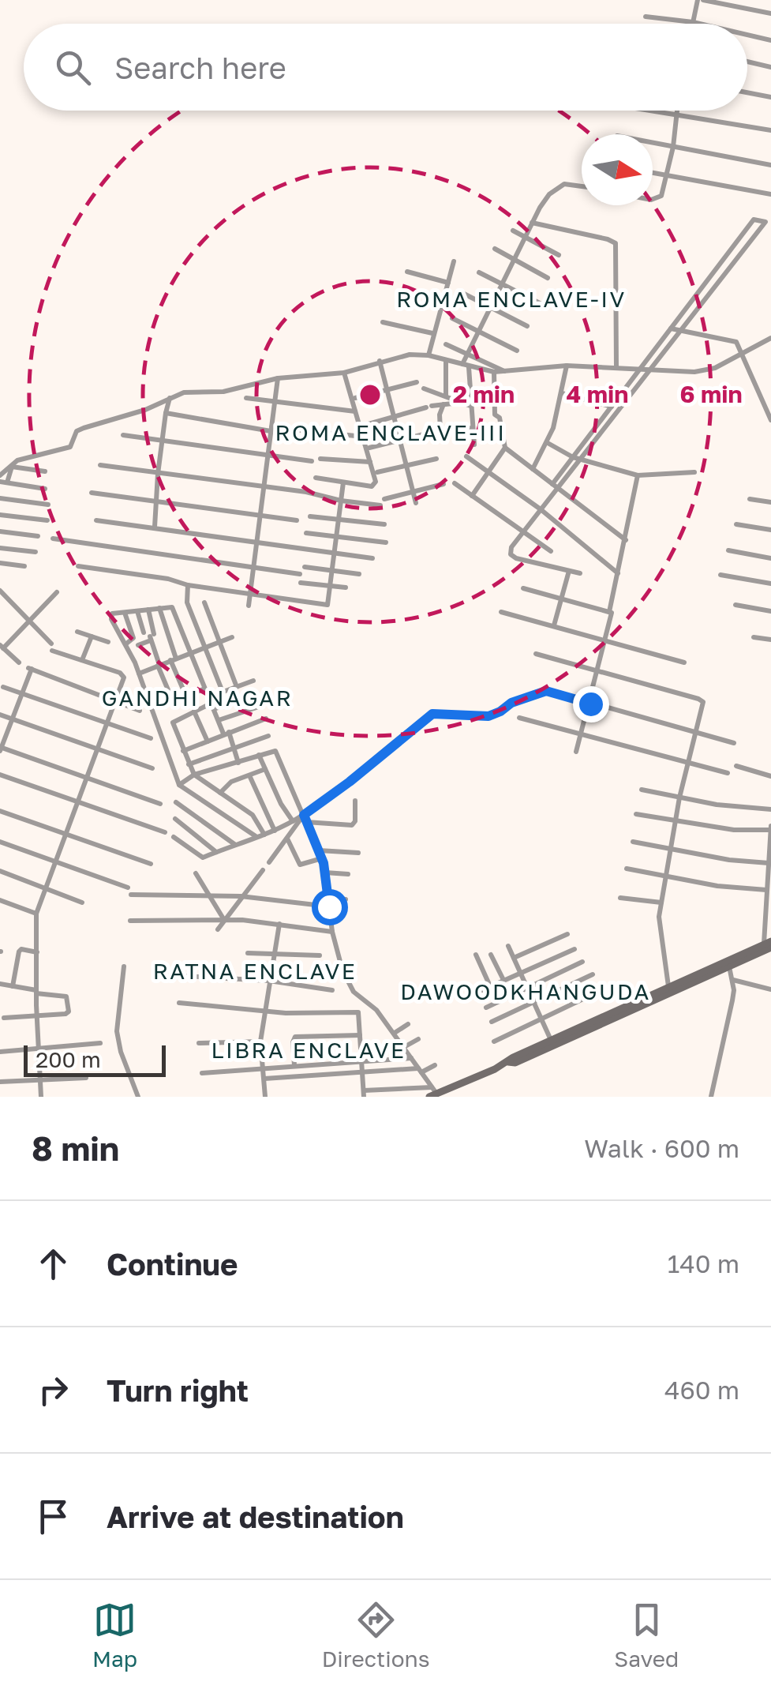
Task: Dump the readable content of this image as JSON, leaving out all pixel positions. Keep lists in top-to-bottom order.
{
  "districts": [
    "ROMA ENCLAVE-IV",
    "ROMA ENCLAVE-III",
    "GANDHI NAGAR",
    "RATNA ENCLAVE",
    "DAWOODKHANGUDA",
    "LIBRA ENCLAVE"
  ],
  "scale_bar": "200 m",
  "north": "right",
  "page": {
    "search": "Search here",
    "scale": "200 m",
    "heading": ["8 min", "Walk · 600 m"],
    "list": [
      ["Continue", "140 m"],
      ["Turn right", "460 m"],
      "Arrive at destination"
    ],
    "nav": ["Map", "Directions", "Saved"]
  },
  "rings": ["2 min", "4 min", "6 min"]
}
